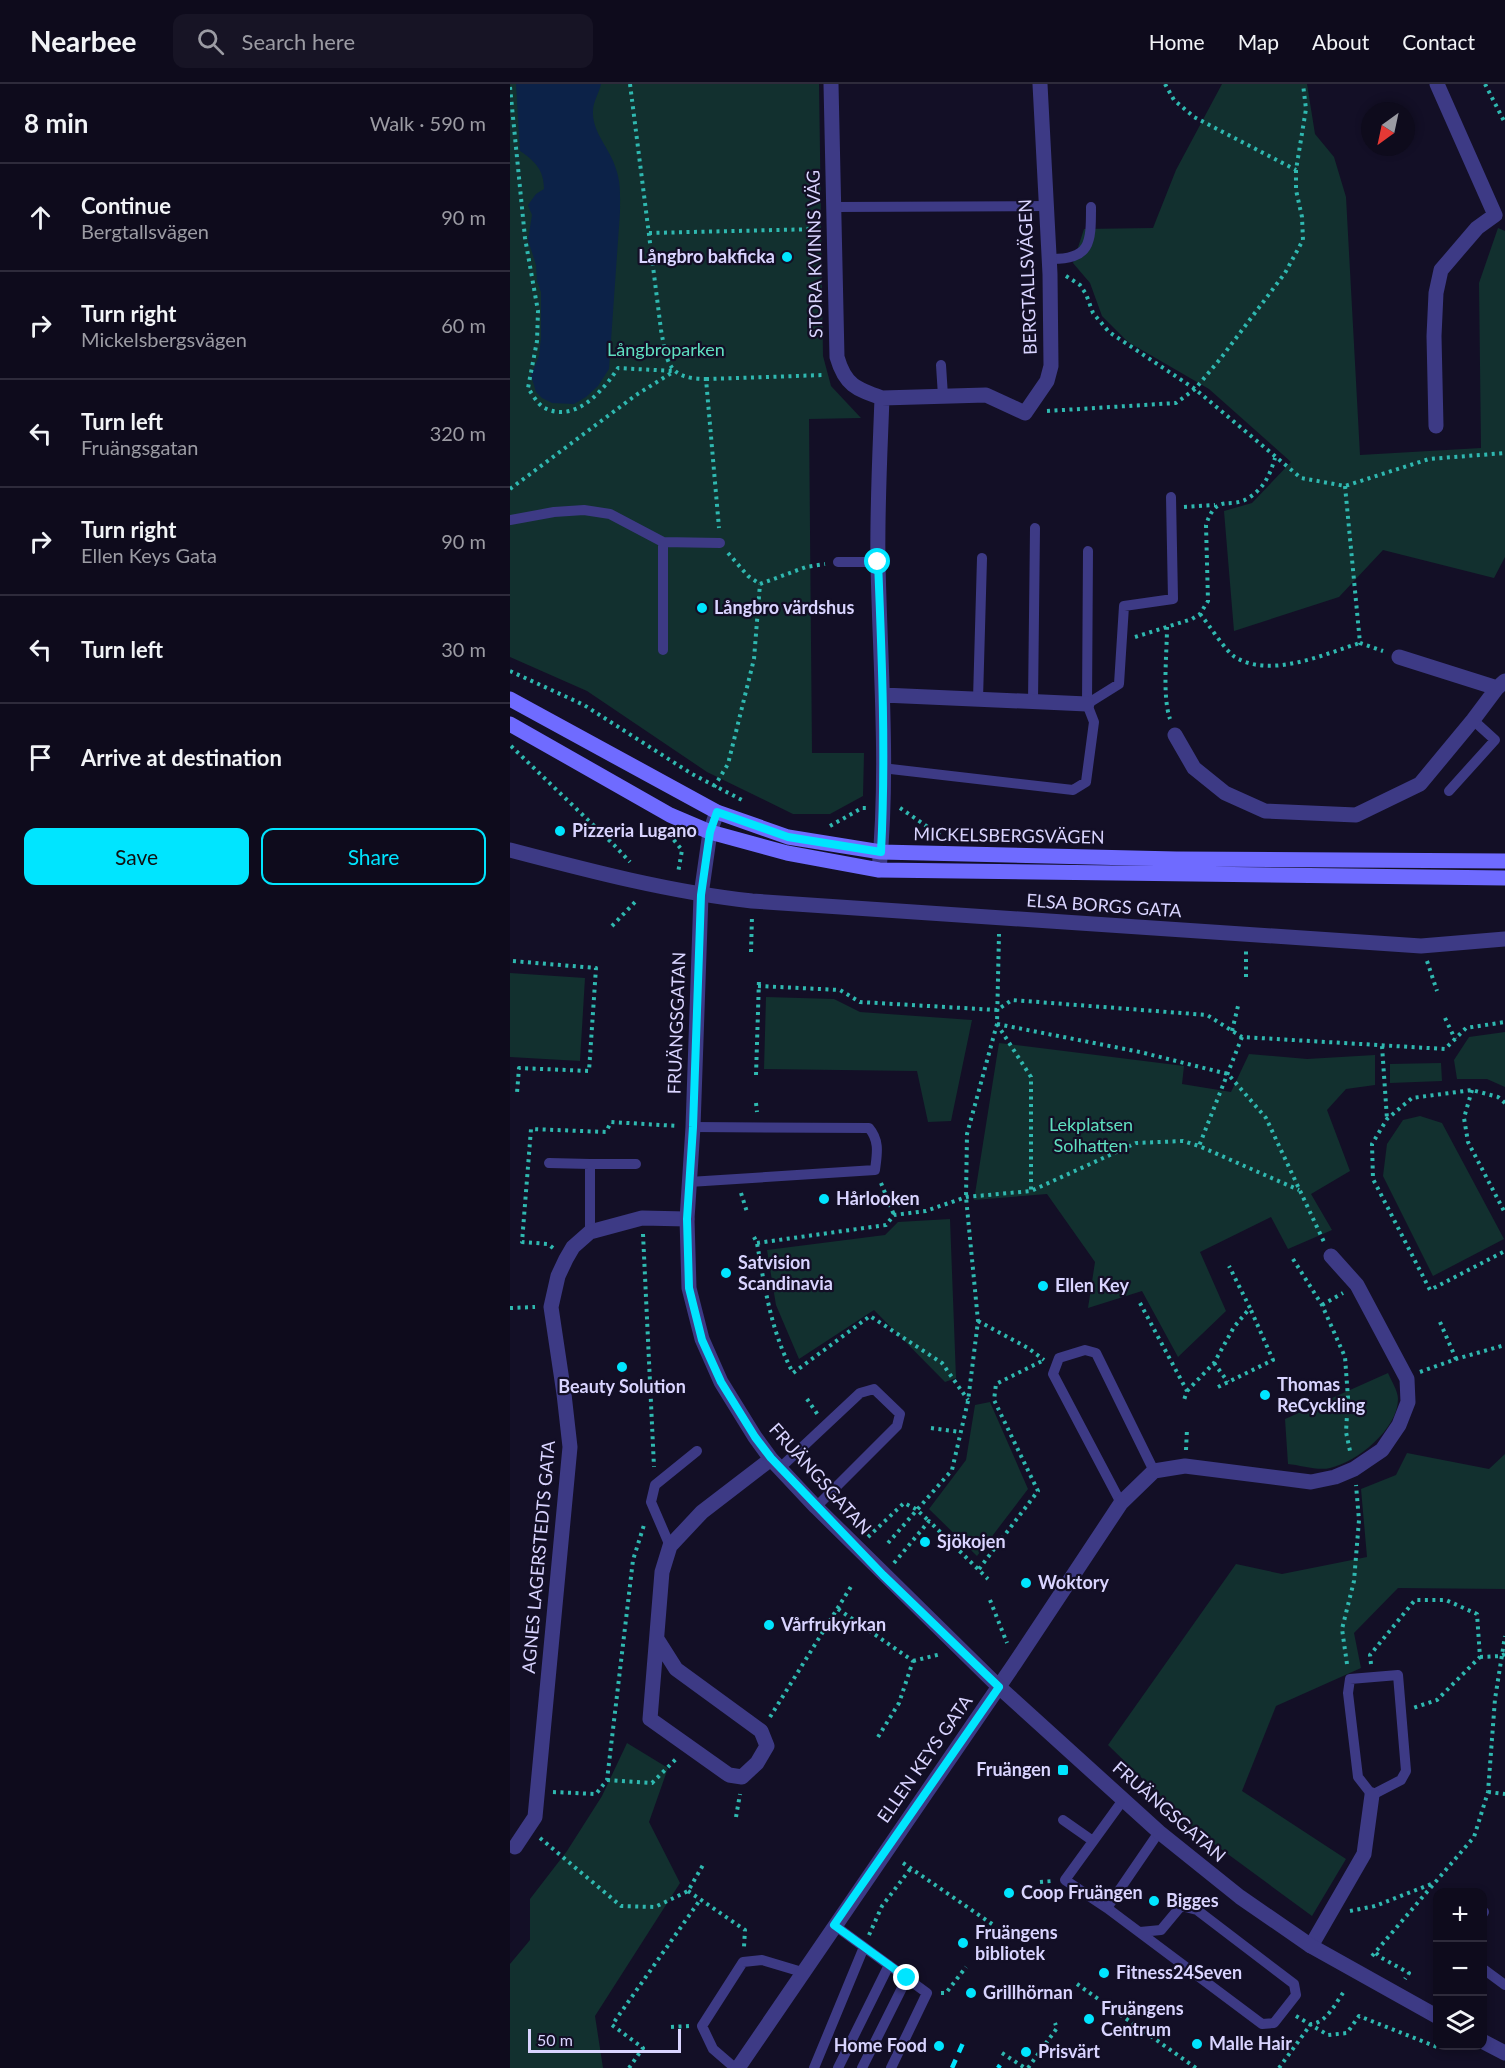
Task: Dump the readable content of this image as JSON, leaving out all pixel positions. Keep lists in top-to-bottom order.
{
  "streets": {
    "main road": ["MICKELSBERGSVÄGEN"],
    "street": [
      "STORA KVINNS VÄG",
      "BERGTALLSVÄGEN",
      "ELSA BORGS GATA",
      "FRUÄNGSGATAN",
      "AGNES LAGERSTEDTS GATA",
      "ELLEN KEYS GATA"
    ]
  },
  "crossings": [
    ["MICKELSBERGSVÄGEN", "FRUÄNGSGATAN"],
    ["ELSA BORGS GATA", "FRUÄNGSGATAN"],
    ["FRUÄNGSGATAN", "ELLEN KEYS GATA"]
  ],
  "parks": ["Långbroparken", "Lekplatsen Solhatten"],
  "places": {
    "other": [
      "Långbro bakficka",
      "Långbro värdshus",
      "Pizzeria Lugano",
      "Hårlooken",
      "Satvision Scandinavia",
      "Ellen Key",
      "Beauty Solution",
      "Thomas ReCyckling",
      "Sjökojen",
      "Woktory",
      "Vårfrukyrkan",
      "Coop Fruängen",
      "Bigges",
      "Fruängens bibliotek",
      "Fitness24Seven",
      "Grillhörnan",
      "Fruängens Centrum",
      "Malle Hair",
      "Home Food",
      "Prisvärt"
    ],
    "transit": ["Fruängen"]
  },
  "scale_bar": "50 m",
  "north": "bottom left",
  "page": {
    "header": "Nearbee",
    "search": "Search here",
    "nav": [
      "Home",
      "Map",
      "About",
      "Contact"
    ],
    "heading": ["8 min", "Walk · 590 m"],
    "list": [
      ["Continue", "Bergtallsvägen", "90 m"],
      ["Turn right", "Mickelsbergsvägen", "60 m"],
      ["Turn left", "Fruängsgatan", "320 m"],
      ["Turn right", "Ellen Keys Gata", "90 m"],
      ["Turn left", "30 m"],
      "Arrive at destination"
    ],
    "buttons": ["Save", "Share"],
    "map_buttons": ["+", "−"],
    "scale": "50 m"
  }
}
